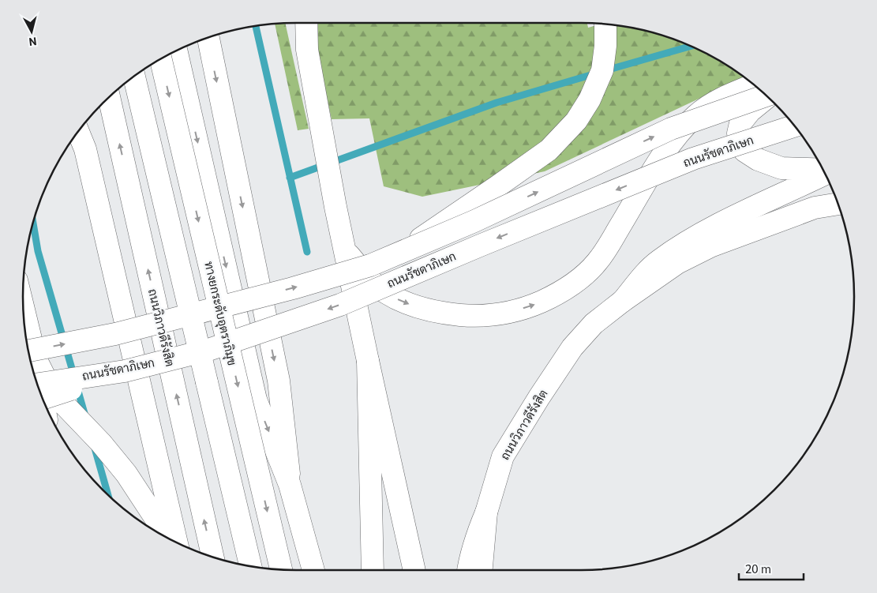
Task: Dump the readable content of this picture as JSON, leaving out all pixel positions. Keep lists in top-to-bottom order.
{
  "streets": {
    "main road": ["ถนนรัชดาภิเษก", "ทางยกระดับอุตราภิมุข", "ถนนวิภาวดีรังสิต"]
  },
  "scale_bar": "20 m",
  "north": "bottom"
}
